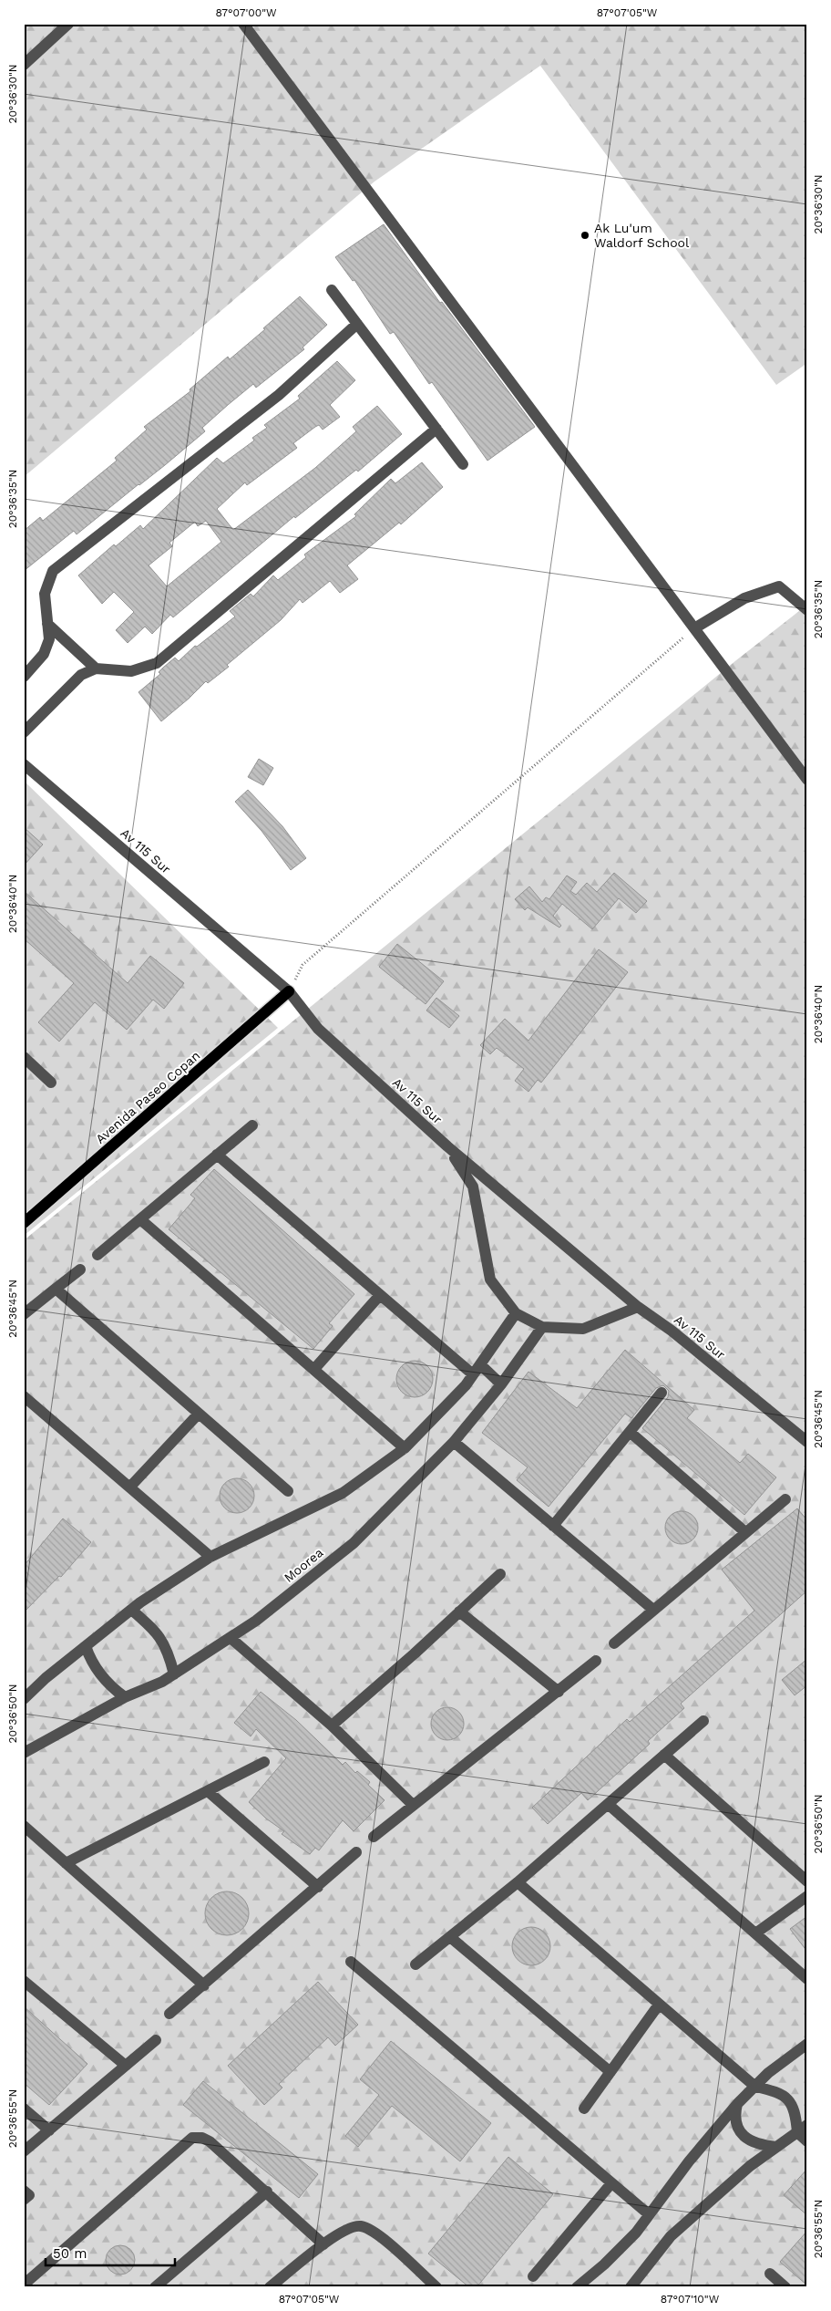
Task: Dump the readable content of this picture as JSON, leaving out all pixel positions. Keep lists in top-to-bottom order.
{
  "streets": {
    "main road": ["Avenida Paseo Copan"],
    "street": ["Av 115 Sur", "Moorea"]
  },
  "crossings": [
    ["Av 115 Sur", "Avenida Paseo Copan"]
  ],
  "places": ["Ak Lu'um Waldorf School"],
  "scale_bar": "50 m",
  "coordinates": [
    "87°07'00\"W",
    "87°07'05\"W",
    "20°36'30\"N",
    "20°36'35\"N",
    "20°36'40\"N",
    "20°36'45\"N",
    "20°36'50\"N",
    "20°36'55\"N",
    "87°07'10\"W"
  ]
}
